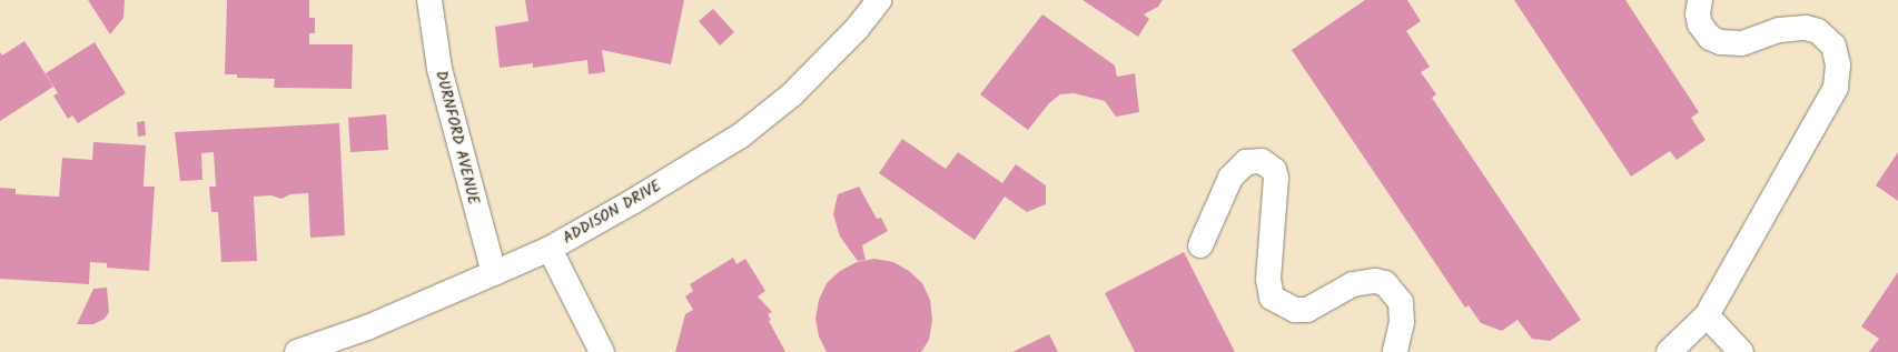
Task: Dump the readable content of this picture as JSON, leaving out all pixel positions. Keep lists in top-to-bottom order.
{
  "streets": {
    "street": ["DURNFORD AVENUE", "ADDISON DRIVE"]
  },
  "crossings": [
    ["DURNFORD AVENUE", "ADDISON DRIVE"]
  ]
}
